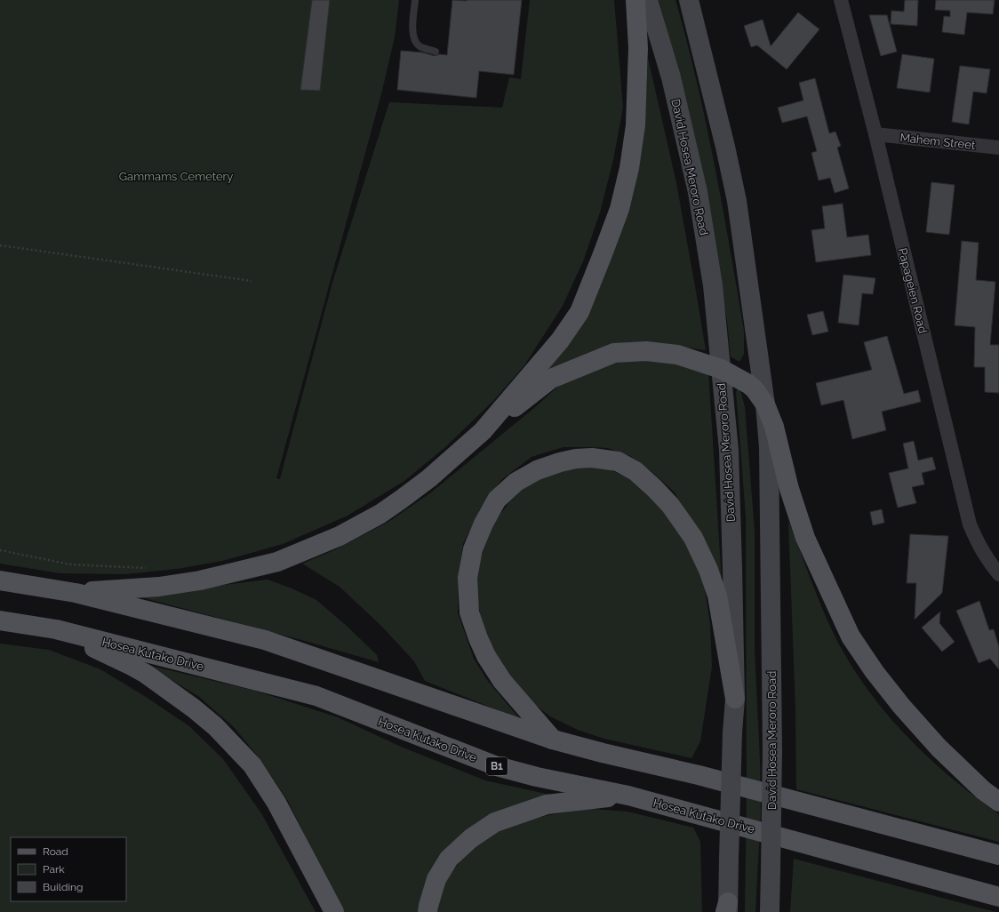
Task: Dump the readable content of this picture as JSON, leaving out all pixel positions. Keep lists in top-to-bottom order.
{
  "streets": {
    "main road": ["David Hosea Meroro Road", "Hosea Kutako Drive", "B1"],
    "street": ["Mahem Street", "Papageien Road"]
  },
  "crossings": [
    ["Mahem Street", "Papageien Road"]
  ],
  "parks": ["Gammams Cemetery"],
  "legend": ["Road", "Park", "Building"]
}
